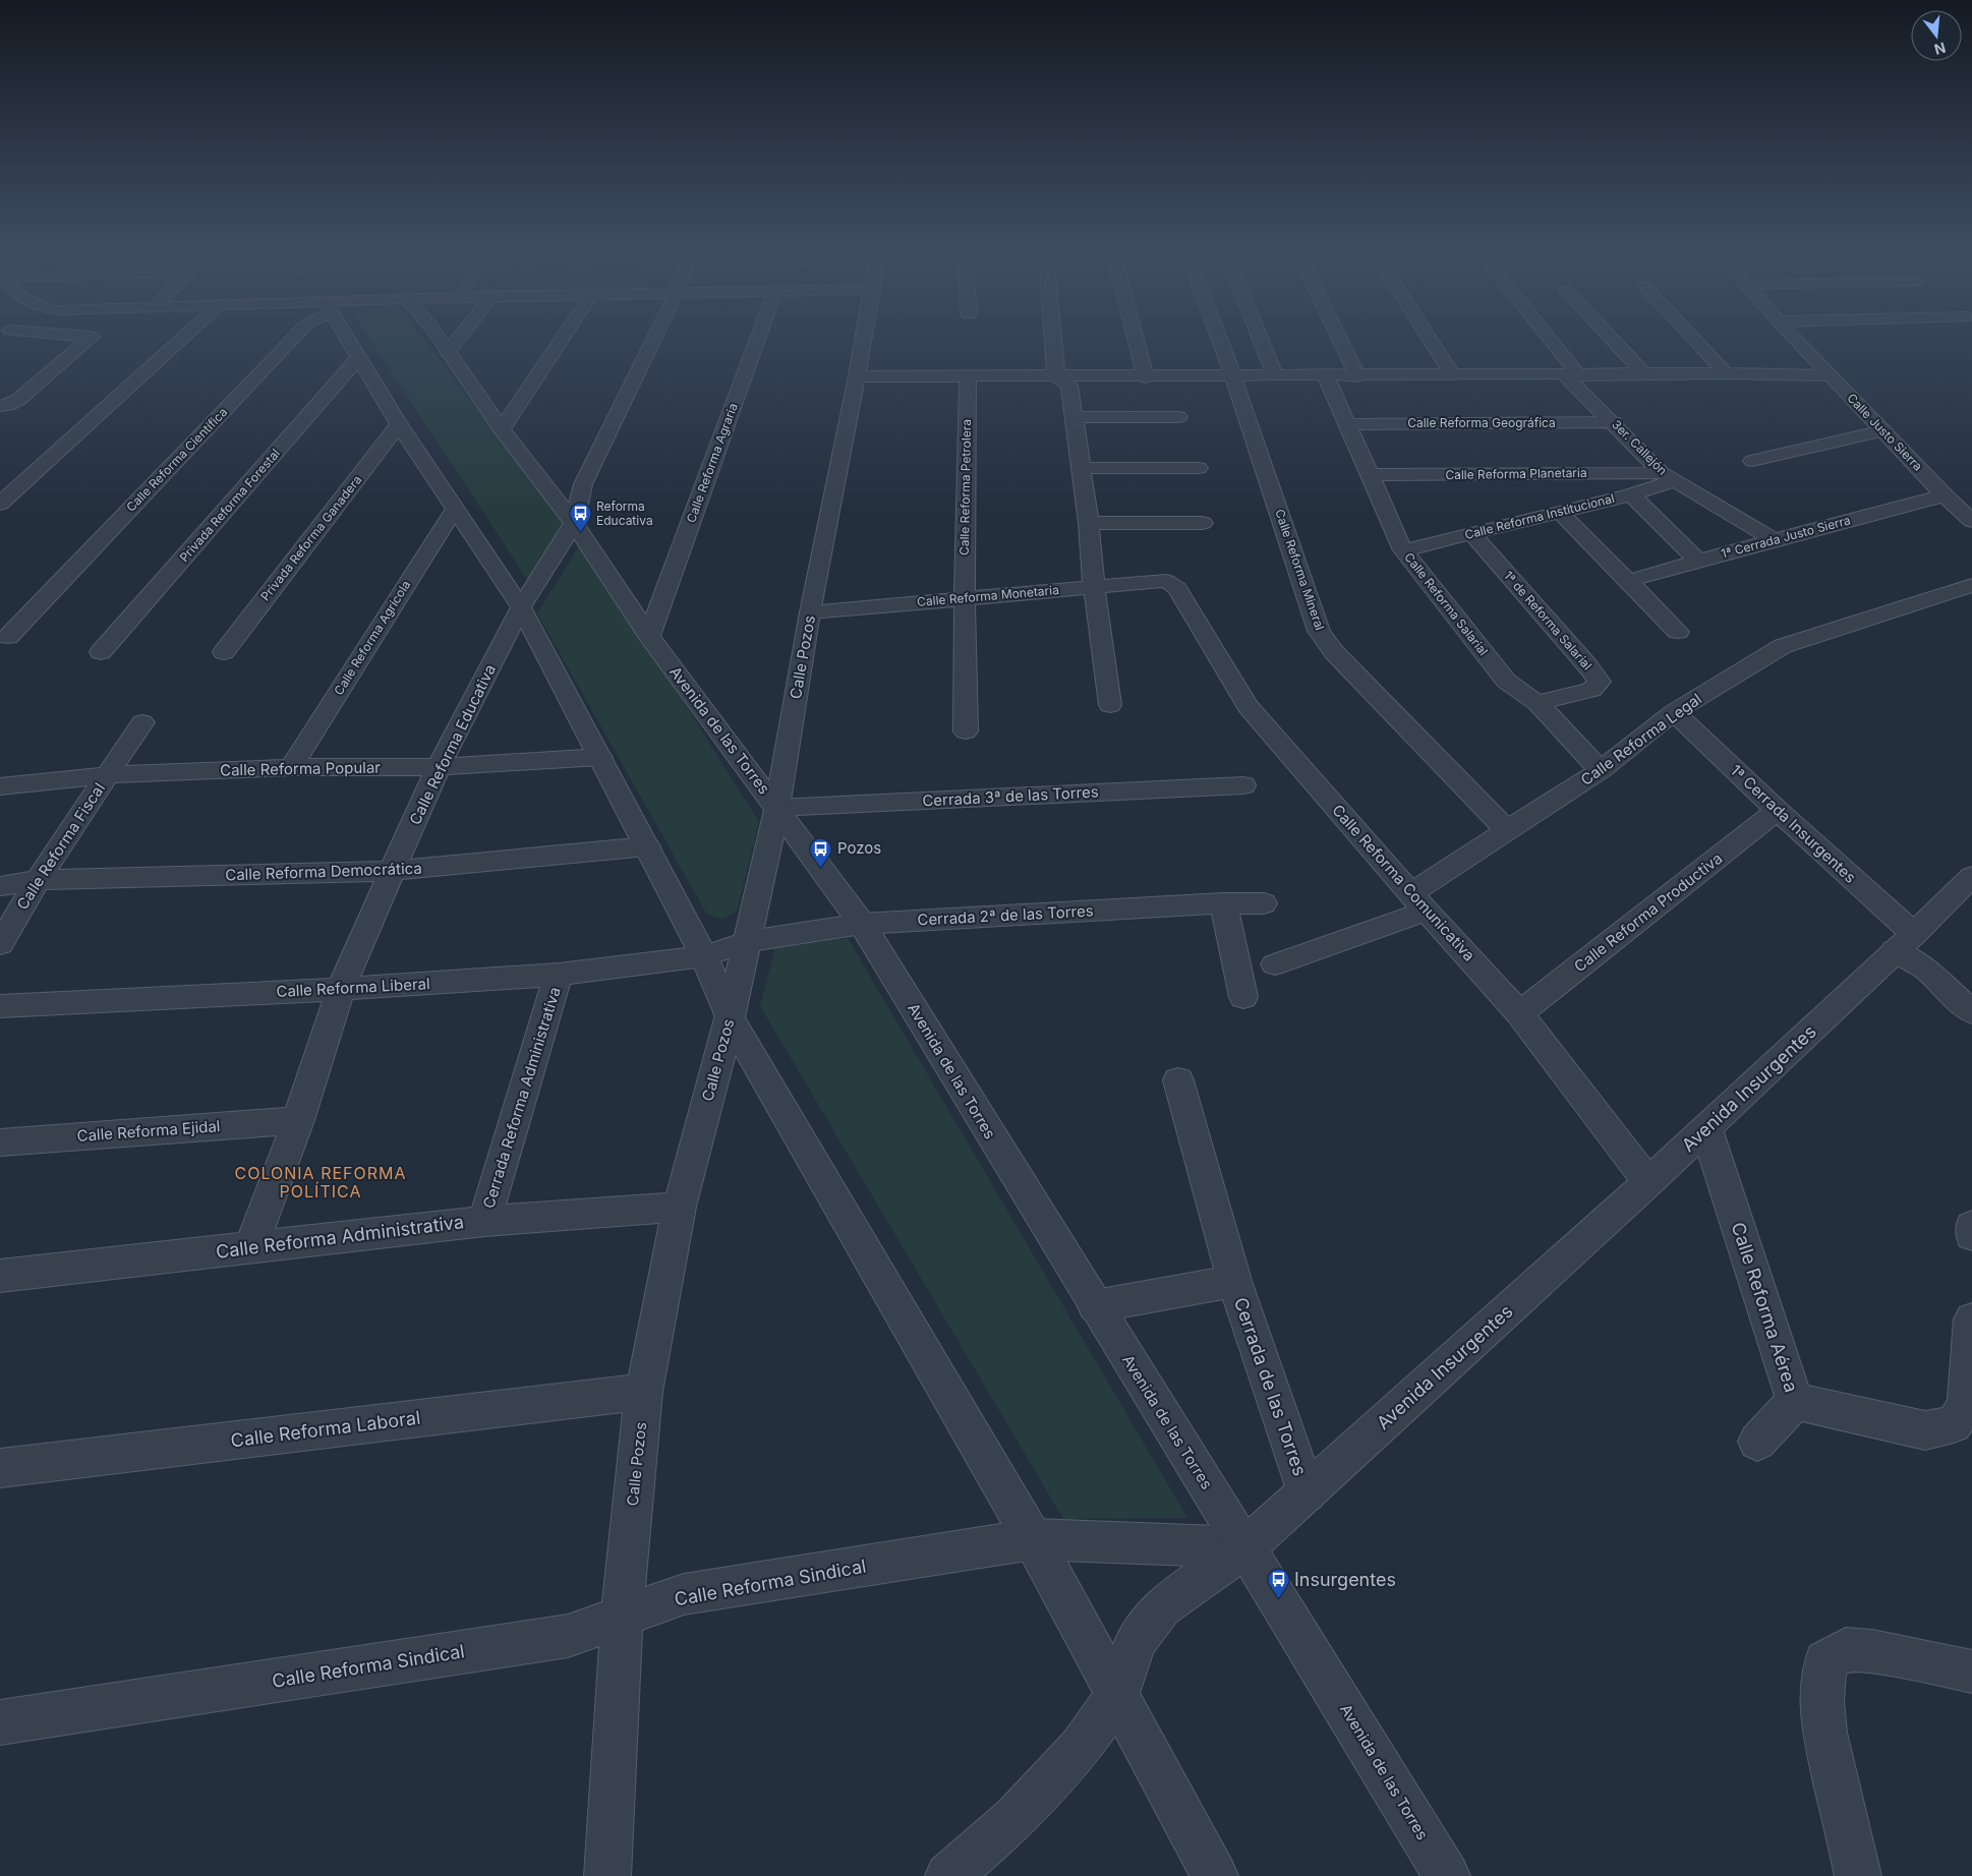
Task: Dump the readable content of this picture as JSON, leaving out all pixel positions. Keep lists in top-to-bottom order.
{
  "streets": {
    "street": [
      "Calle Reforma Geográfica",
      "Calle Justo Sierra",
      "3er. Callejón",
      "Calle Reforma Científica",
      "Calle Reforma Agraria",
      "Calle Reforma Planetaria",
      "Calle Reforma Petrolera",
      "Privada Reforma Forestal",
      "Calle Reforma Institucional",
      "1ª Cerrada Justo Sierra",
      "Privada Reforma Ganadera",
      "Calle Reforma Mineral",
      "Calle Reforma Monetaria",
      "Calle Reforma Salarial",
      "1ª de Reforma Salarial",
      "Calle Reforma Agrícola",
      "Calle Pozos",
      "Avenida de las Torres",
      "Calle Reforma Legal",
      "Calle Reforma Educativa",
      "Calle Reforma Popular",
      "Cerrada 3ª de las Torres",
      "1ª Cerrada Insurgentes",
      "Calle Reforma Fiscal",
      "Calle Reforma Democrática",
      "Calle Reforma Comunicativa",
      "Calle Reforma Productiva",
      "Cerrada 2ª de las Torres",
      "Calle Reforma Liberal",
      "Avenida Insurgentes",
      "Cerrada Reforma Administrativa",
      "Calle Reforma Ejidal",
      "Calle Reforma Administrativa",
      "Calle Reforma Aérea",
      "Cerrada de las Torres",
      "Calle Reforma Laboral",
      "Calle Reforma Sindical"
    ]
  },
  "crossings": [
    ["Calle Reforma Geográfica", "3er. Callejón"],
    ["Calle Reforma Geográfica", "Calle Reforma Salarial"],
    ["Calle Justo Sierra", "1ª Cerrada Justo Sierra"],
    ["3er. Callejón", "Calle Reforma Planetaria"],
    ["3er. Callejón", "Calle Reforma Institucional"],
    ["3er. Callejón", "1ª Cerrada Justo Sierra"],
    ["Calle Reforma Agraria", "Avenida de las Torres"],
    ["Calle Reforma Planetaria", "Calle Reforma Institucional"],
    ["Calle Reforma Planetaria", "Calle Reforma Salarial"],
    ["Calle Reforma Petrolera", "Calle Reforma Monetaria"],
    ["Calle Reforma Institucional", "Calle Reforma Salarial"],
    ["Calle Reforma Institucional", "1ª de Reforma Salarial"],
    ["Calle Reforma Mineral", "Calle Reforma Legal"],
    ["Calle Reforma Monetaria", "Calle Pozos"],
    ["Calle Reforma Monetaria", "Calle Reforma Comunicativa"],
    ["Calle Reforma Salarial", "1ª de Reforma Salarial"],
    ["Calle Reforma Salarial", "Calle Reforma Legal"],
    ["Calle Reforma Agrícola", "Calle Reforma Popular"],
    ["Calle Pozos", "Avenida de las Torres"],
    ["Calle Pozos", "Cerrada 3ª de las Torres"],
    ["Calle Pozos", "Cerrada 2ª de las Torres"],
    ["Calle Pozos", "Calle Reforma Administrativa"],
    ["Calle Pozos", "Calle Reforma Laboral"],
    ["Calle Pozos", "Calle Reforma Sindical"],
    ["Avenida de las Torres", "Calle Reforma Educativa"],
    ["Avenida de las Torres", "Cerrada 3ª de las Torres"],
    ["Avenida de las Torres", "Cerrada 2ª de las Torres"],
    ["Avenida de las Torres", "Avenida Insurgentes"],
    ["Avenida de las Torres", "Cerrada de las Torres"],
    ["Avenida de las Torres", "Calle Reforma Sindical"],
    ["Calle Reforma Legal", "1ª Cerrada Insurgentes"],
    ["Calle Reforma Legal", "Calle Reforma Comunicativa"],
    ["Calle Reforma Educativa", "Calle Reforma Popular"],
    ["Calle Reforma Educativa", "Calle Reforma Democrática"],
    ["Calle Reforma Educativa", "Calle Reforma Liberal"],
    ["Calle Reforma Educativa", "Calle Reforma Ejidal"],
    ["Calle Reforma Educativa", "Calle Reforma Administrativa"],
    ["Calle Reforma Popular", "Calle Reforma Fiscal"],
    ["1ª Cerrada Insurgentes", "Calle Reforma Productiva"],
    ["1ª Cerrada Insurgentes", "Avenida Insurgentes"],
    ["Calle Reforma Fiscal", "Calle Reforma Democrática"],
    ["Calle Reforma Comunicativa", "Calle Reforma Productiva"],
    ["Calle Reforma Comunicativa", "Avenida Insurgentes"],
    ["Cerrada 2ª de las Torres", "Calle Reforma Liberal"],
    ["Calle Reforma Liberal", "Cerrada Reforma Administrativa"],
    ["Avenida Insurgentes", "Calle Reforma Aérea"],
    ["Avenida Insurgentes", "Cerrada de las Torres"],
    ["Avenida Insurgentes", "Calle Reforma Sindical"],
    ["Cerrada Reforma Administrativa", "Calle Reforma Administrativa"]
  ],
  "districts": ["COLONIA REFORMA POLÍTICA"],
  "places": {
    "bus stop": ["Reforma Educativa", "Pozos", "Insurgentes"]
  },
  "north": "bottom"
}
